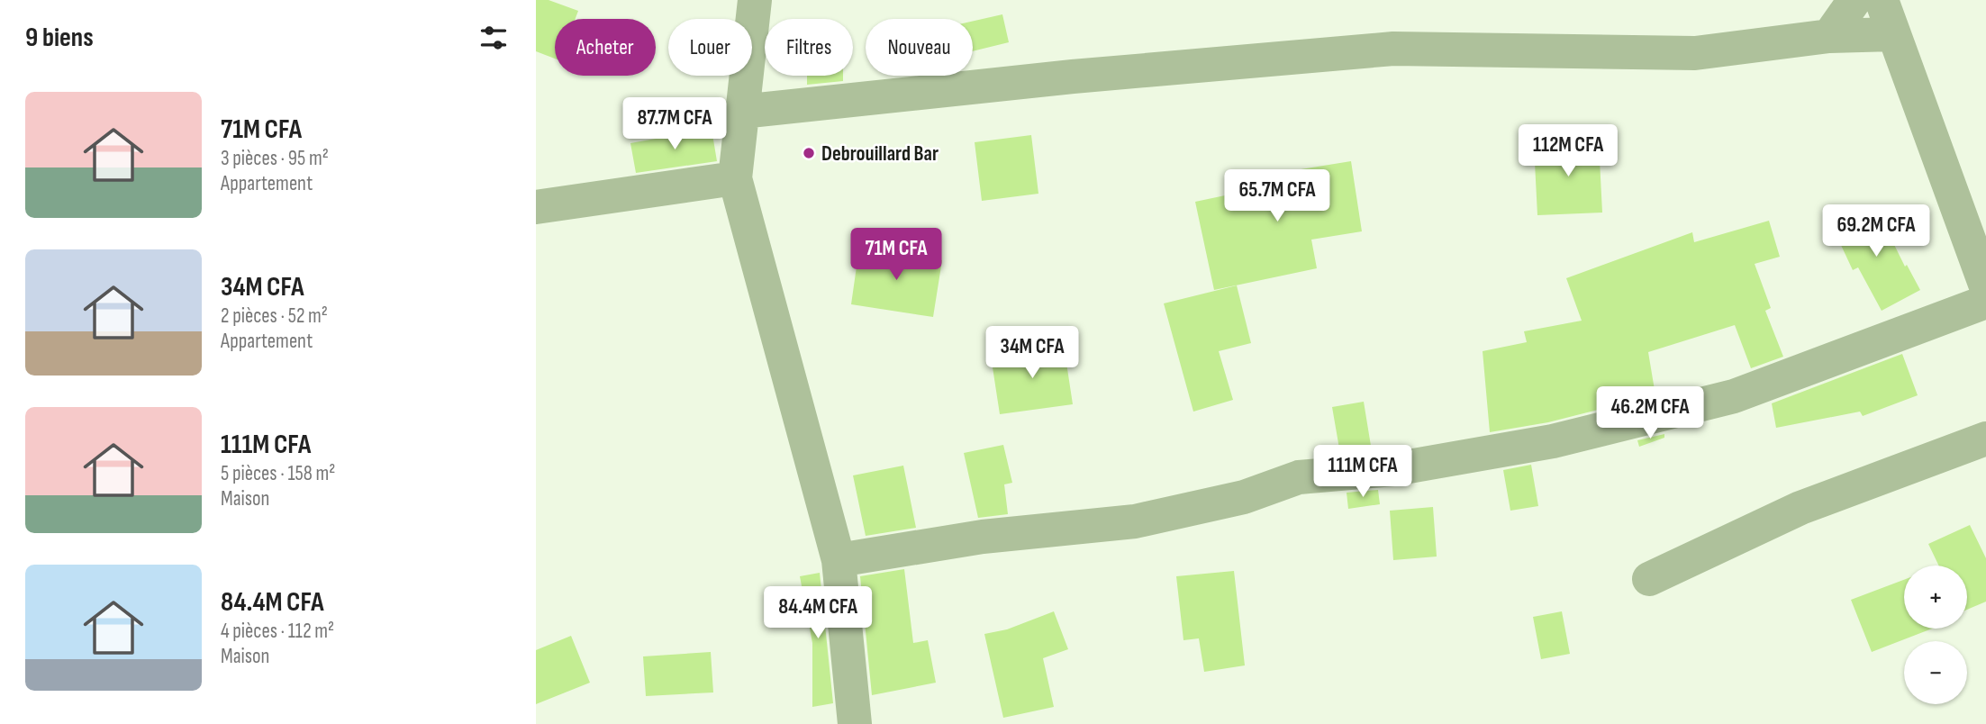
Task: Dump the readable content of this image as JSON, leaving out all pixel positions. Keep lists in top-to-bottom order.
{
  "places": ["Debrouillard Bar"],
  "page": {
    "heading": "9 biens",
    "chip": [
      "Acheter",
      "Louer",
      "Filtres",
      "Nouveau"
    ],
    "list": [
      {
        "name": "71M CFA",
        "note": "3 pièces · 95 m² · Appartement"
      },
      {
        "name": "34M CFA",
        "note": "2 pièces · 52 m² · Appartement"
      },
      {
        "name": "111M CFA",
        "note": "5 pièces · 158 m² · Maison"
      },
      {
        "name": "84.4M CFA",
        "note": "4 pièces · 112 m² · Maison"
      }
    ],
    "price": [
      "87.7M CFA",
      "112M CFA",
      "65.7M CFA",
      "69.2M CFA",
      "71M CFA",
      "34M CFA",
      "46.2M CFA",
      "111M CFA",
      "84.4M CFA"
    ],
    "map_buttons": ["+", "−"]
  }
}
